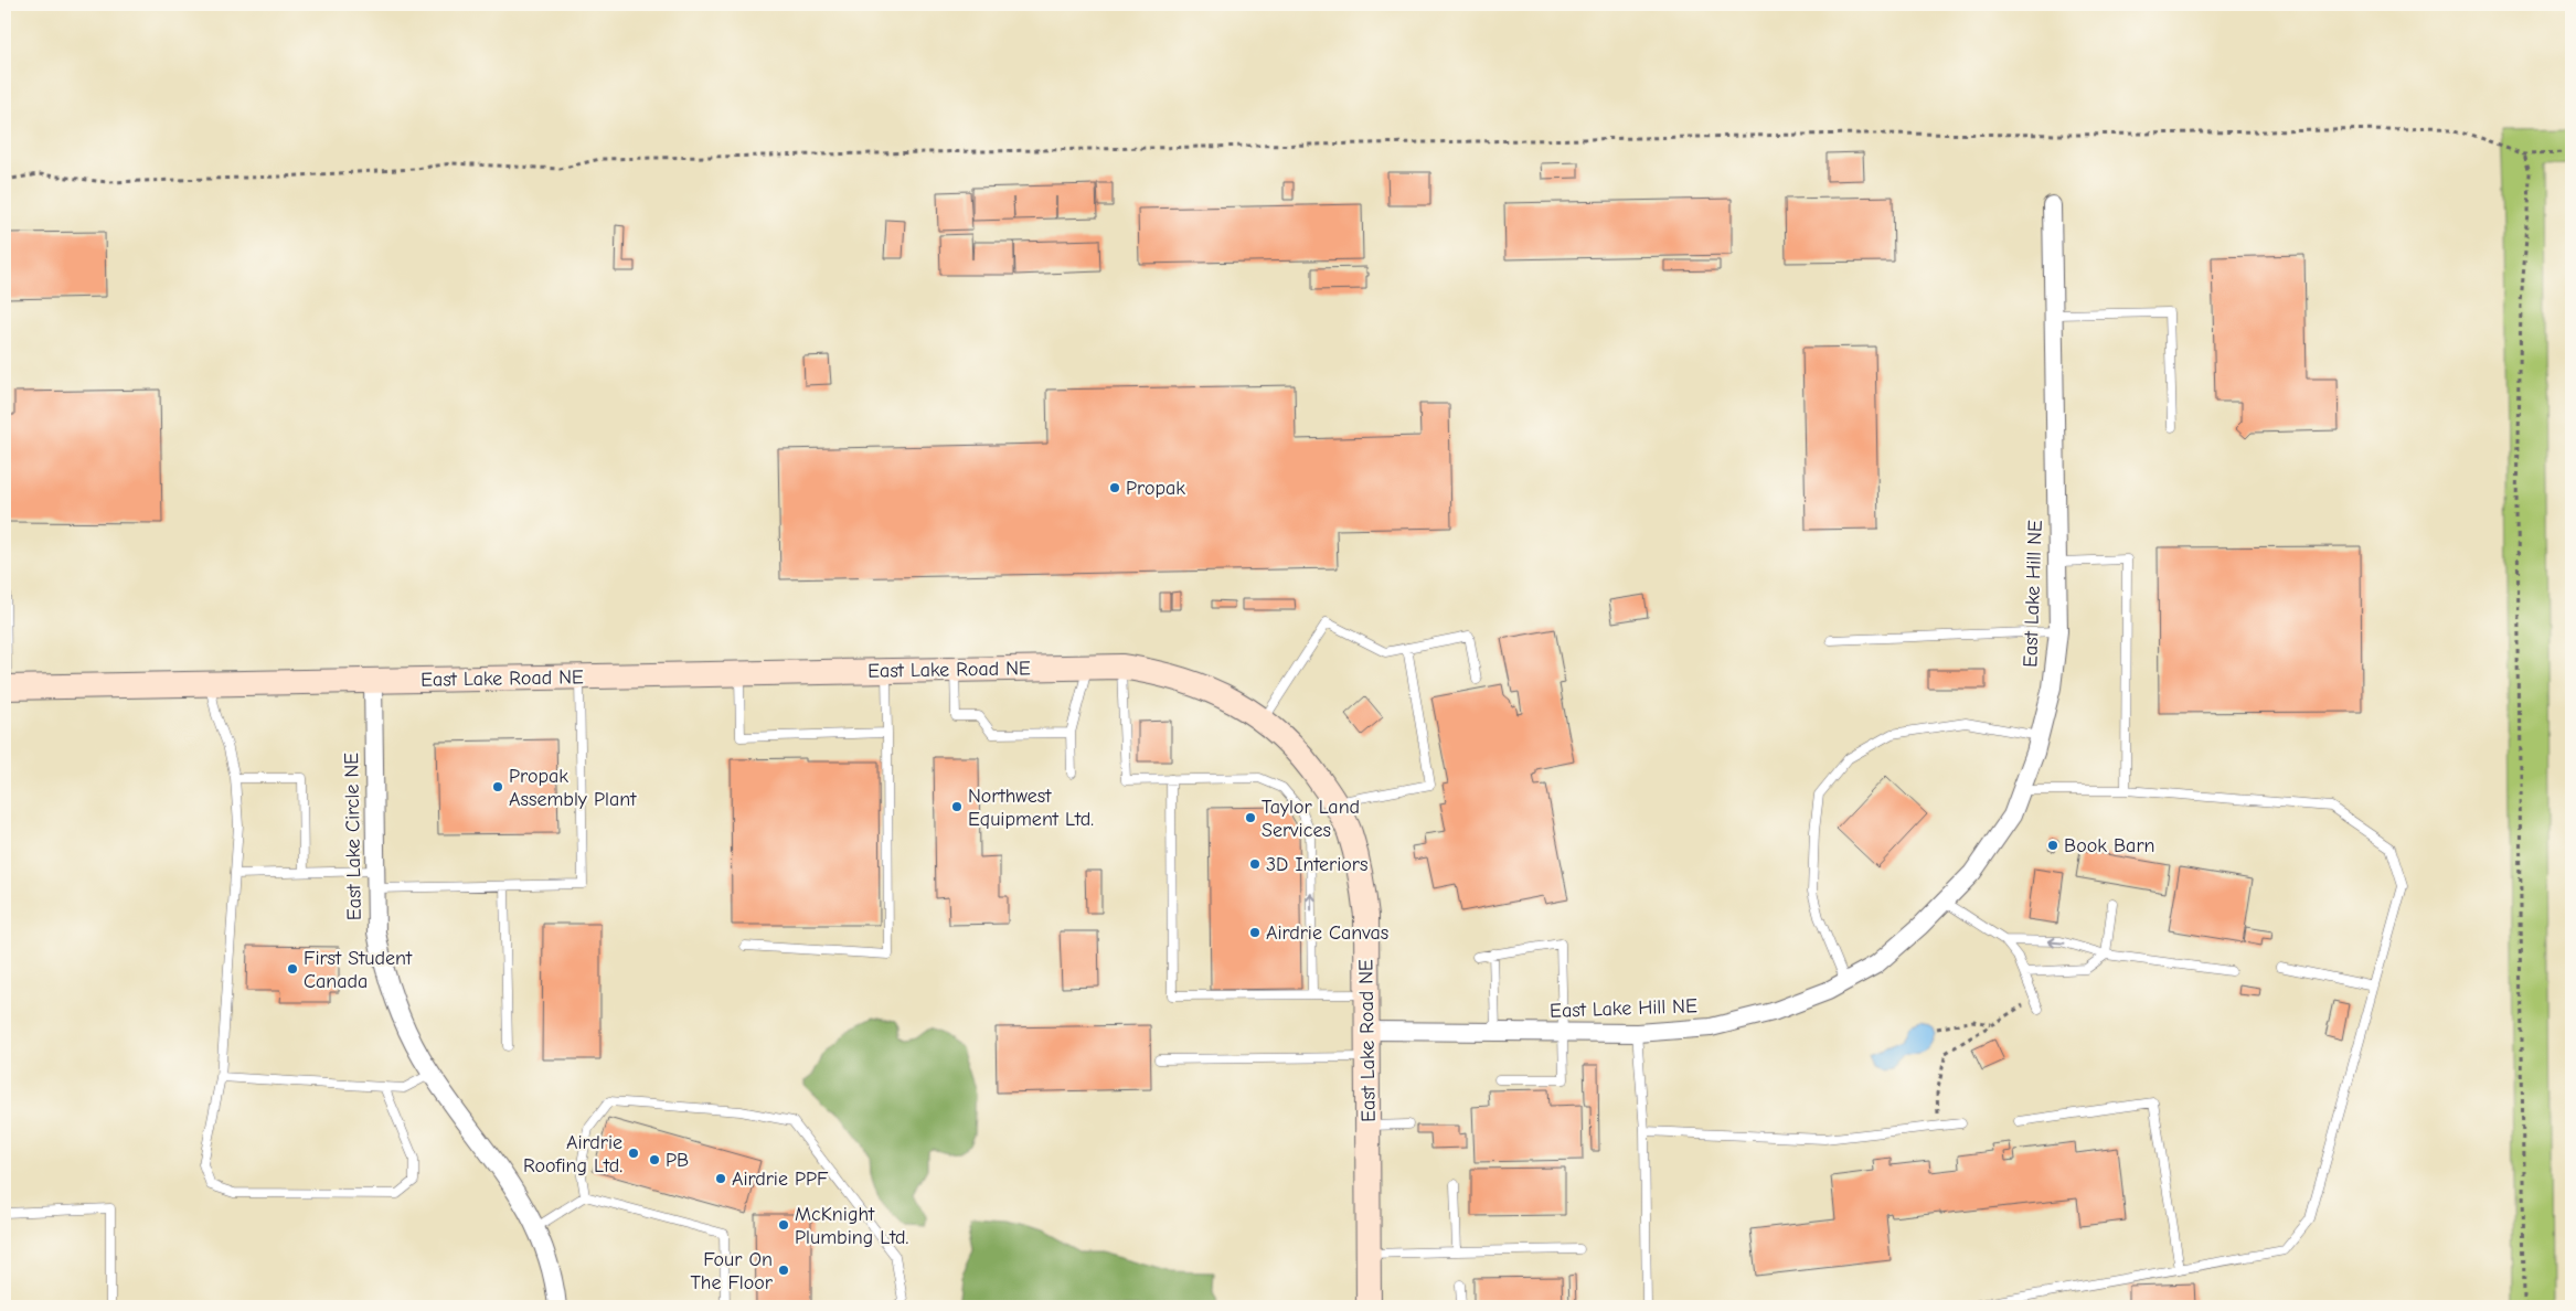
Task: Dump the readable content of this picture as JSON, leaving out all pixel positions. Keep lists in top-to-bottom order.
{
  "streets": {
    "street": ["East Lake Hill NE", "East Lake Road NE", "East Lake Circle NE"]
  },
  "crossings": [
    ["East Lake Hill NE", "East Lake Road NE"],
    ["East Lake Road NE", "East Lake Circle NE"]
  ],
  "places": [
    "Propak",
    "Propak Assembly Plant",
    "Northwest Equipment Ltd.",
    "Taylor Land Services",
    "Book Barn",
    "3D Interiors",
    "Airdrie Canvas",
    "First Student Canada",
    "Airdrie Roofing Ltd.",
    "PB",
    "Airdrie PPF",
    "McKnight Plumbing Ltd.",
    "Four On The Floor"
  ]
}
